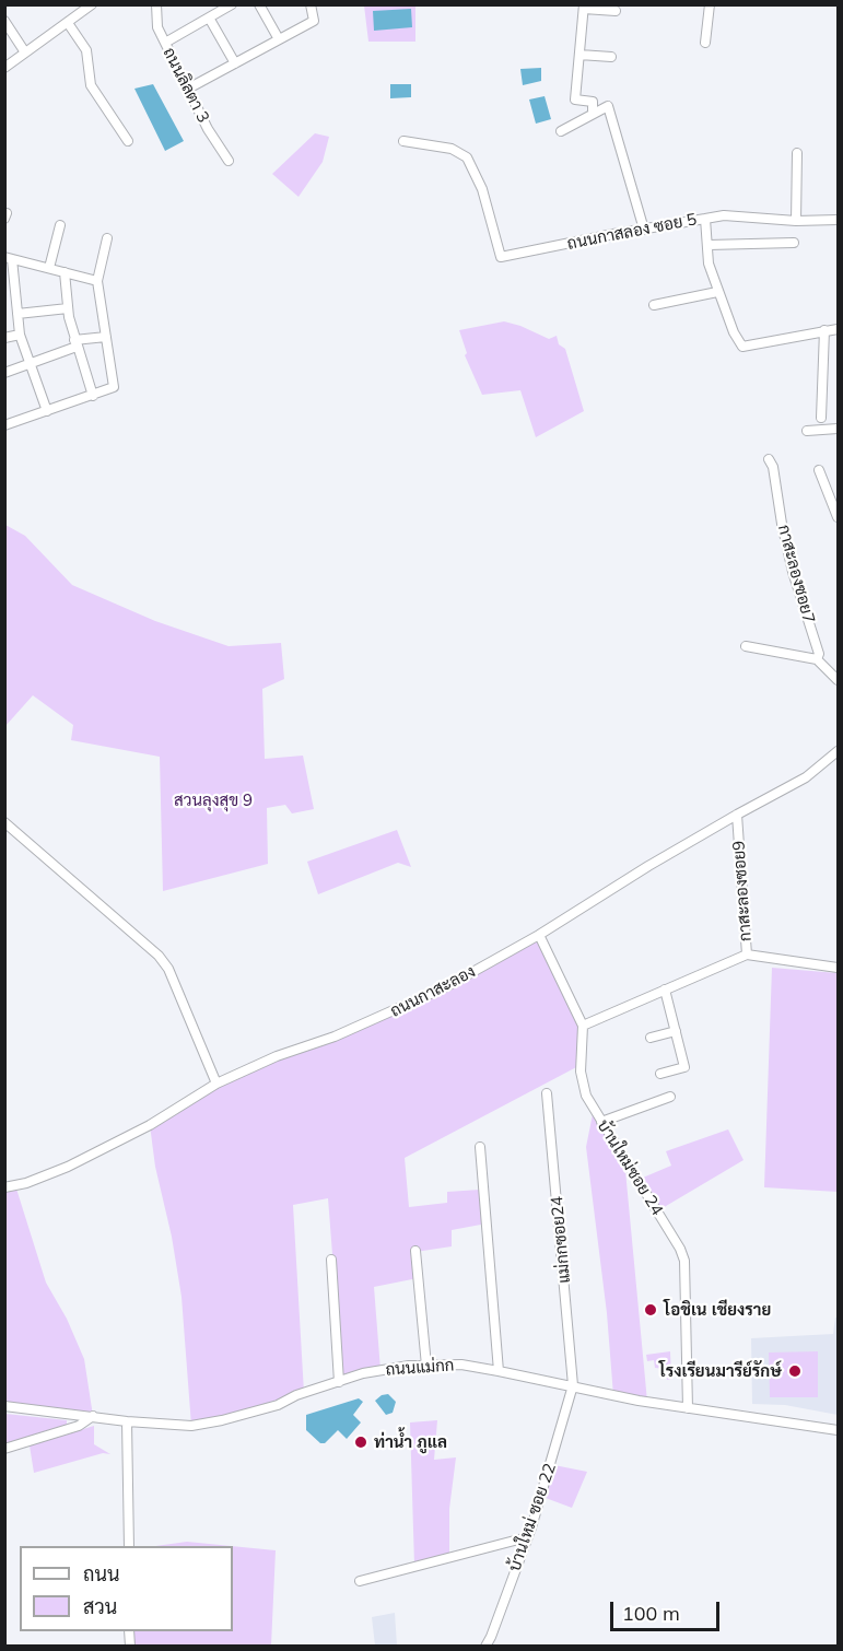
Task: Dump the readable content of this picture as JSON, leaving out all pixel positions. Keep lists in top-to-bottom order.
{
  "streets": {
    "street": [
      "ถนนลิลตา 3",
      "ถนนกาสลอง ซอย 5",
      "กาสะลองซอย7",
      "กาสะลองซอย9",
      "ถนนกาสะลอง",
      "บ้านใหม่ซอย 24",
      "แม่กกซอย24",
      "ถนนแม่กก",
      "บ้านใหม่ ซอย 22"
    ]
  },
  "crossings": [
    ["กาสะลองซอย9", "ถนนกาสะลอง"],
    ["ถนนกาสะลอง", "บ้านใหม่ซอย 24"],
    ["บ้านใหม่ซอย 24", "ถนนแม่กก"],
    ["แม่กกซอย24", "ถนนแม่กก"],
    ["แม่กกซอย24", "บ้านใหม่ ซอย 22"],
    ["ถนนแม่กก", "บ้านใหม่ ซอย 22"]
  ],
  "parks": ["สวนลุงสุข 9"],
  "places": ["โอชิเน เชียงราย", "โรงเรียนมารีย์รักษ์", "ท่าน้ำ ภูแล"],
  "legend": ["ถนน", "สวน"],
  "scale_bar": "100 m"
}
